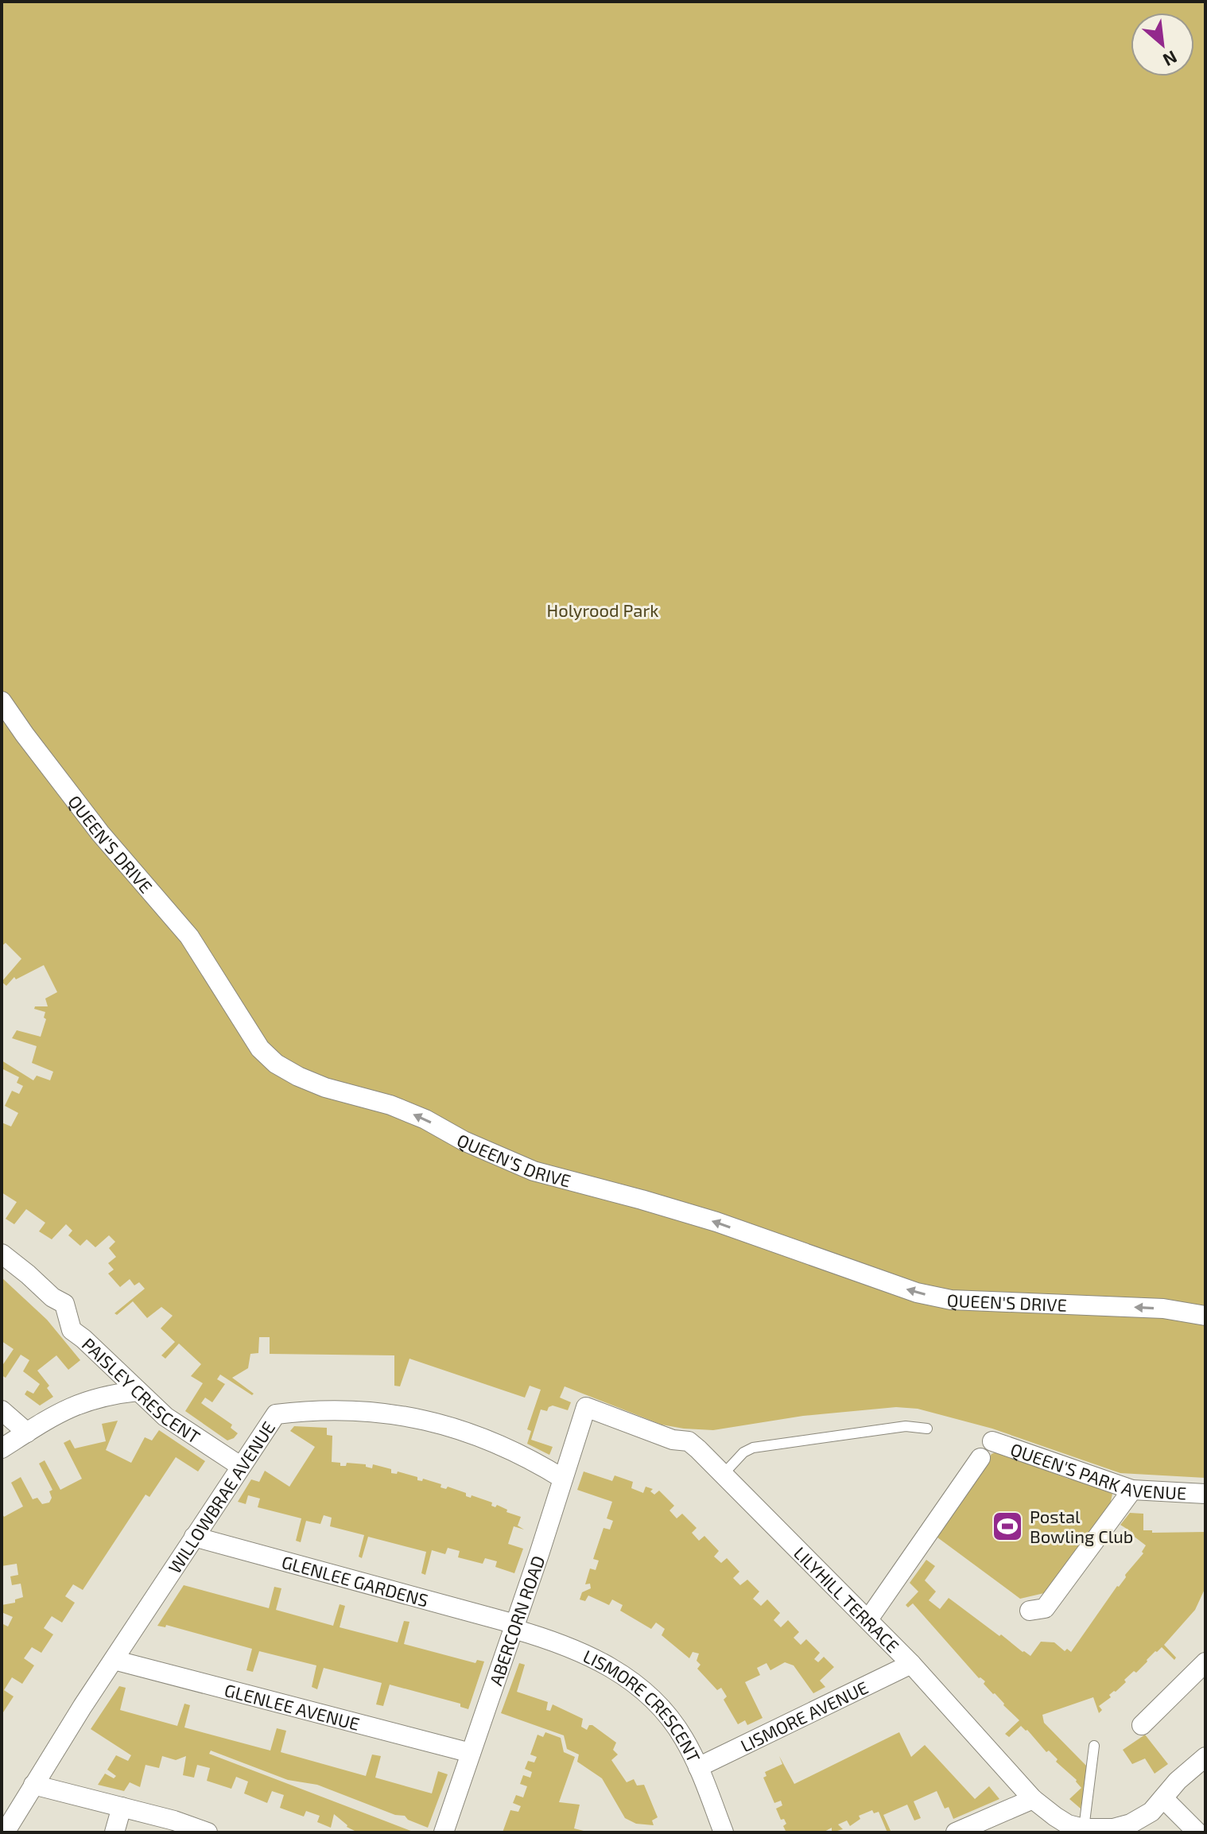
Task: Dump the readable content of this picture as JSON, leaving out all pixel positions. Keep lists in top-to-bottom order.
{
  "streets": {
    "street": [
      "QUEEN'S DRIVE",
      "PAISLEY CRESCENT",
      "QUEEN'S PARK AVENUE",
      "WILLOWBRAE AVENUE",
      "GLENLEE GARDENS",
      "LILYHILL TERRACE",
      "ABERCORN ROAD",
      "GLENLEE AVENUE",
      "LISMORE CRESCENT",
      "LISMORE AVENUE"
    ]
  },
  "crossings": [
    ["PAISLEY CRESCENT", "WILLOWBRAE AVENUE"],
    ["WILLOWBRAE AVENUE", "GLENLEE GARDENS"],
    ["WILLOWBRAE AVENUE", "ABERCORN ROAD"],
    ["WILLOWBRAE AVENUE", "GLENLEE AVENUE"],
    ["GLENLEE GARDENS", "ABERCORN ROAD"],
    ["GLENLEE GARDENS", "LISMORE CRESCENT"],
    ["LILYHILL TERRACE", "ABERCORN ROAD"],
    ["LILYHILL TERRACE", "LISMORE AVENUE"],
    ["ABERCORN ROAD", "GLENLEE AVENUE"],
    ["ABERCORN ROAD", "LISMORE CRESCENT"],
    ["LISMORE CRESCENT", "LISMORE AVENUE"]
  ],
  "one_way": ["QUEEN'S DRIVE"],
  "parks": ["Holyrood Park"],
  "places": {
    "sports": ["Postal Bowling Club"]
  },
  "north": "bottom right"
}
